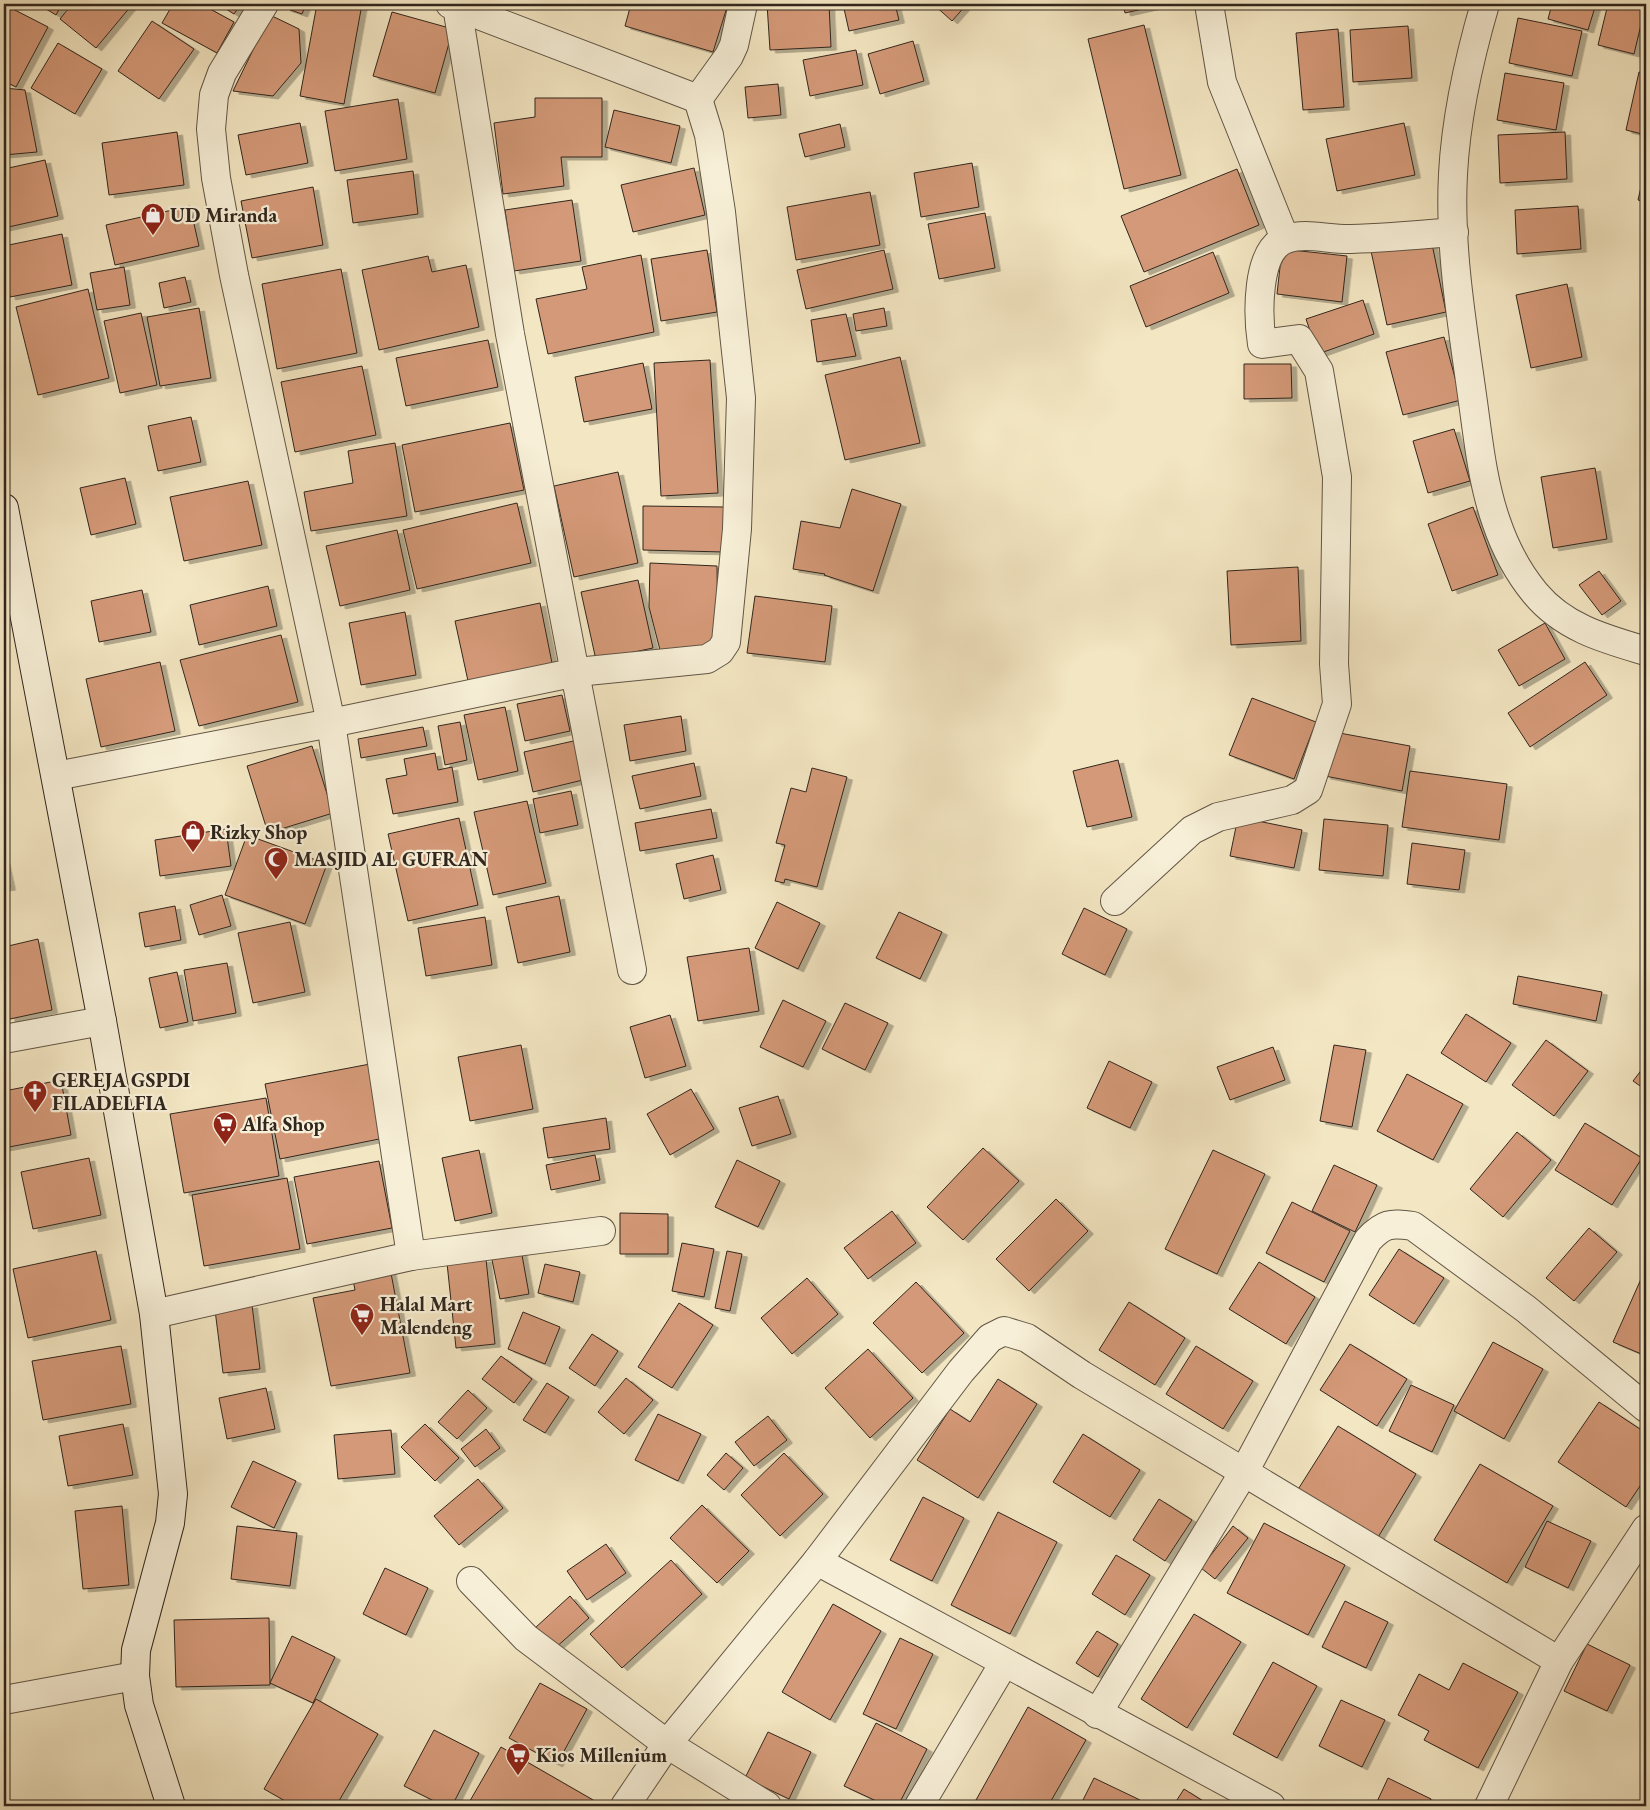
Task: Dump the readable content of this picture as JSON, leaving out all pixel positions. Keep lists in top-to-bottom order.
{
  "places": {
    "shop": ["UD Miranda", "Rizky Shop"],
    "mosque": ["MASJID AL GUFRAN"],
    "church": ["GEREJA GSPDI FILADELFIA"],
    "supermarket": ["Alfa Shop", "Halal Mart Malendeng", "Kios Millenium"]
  }
}
